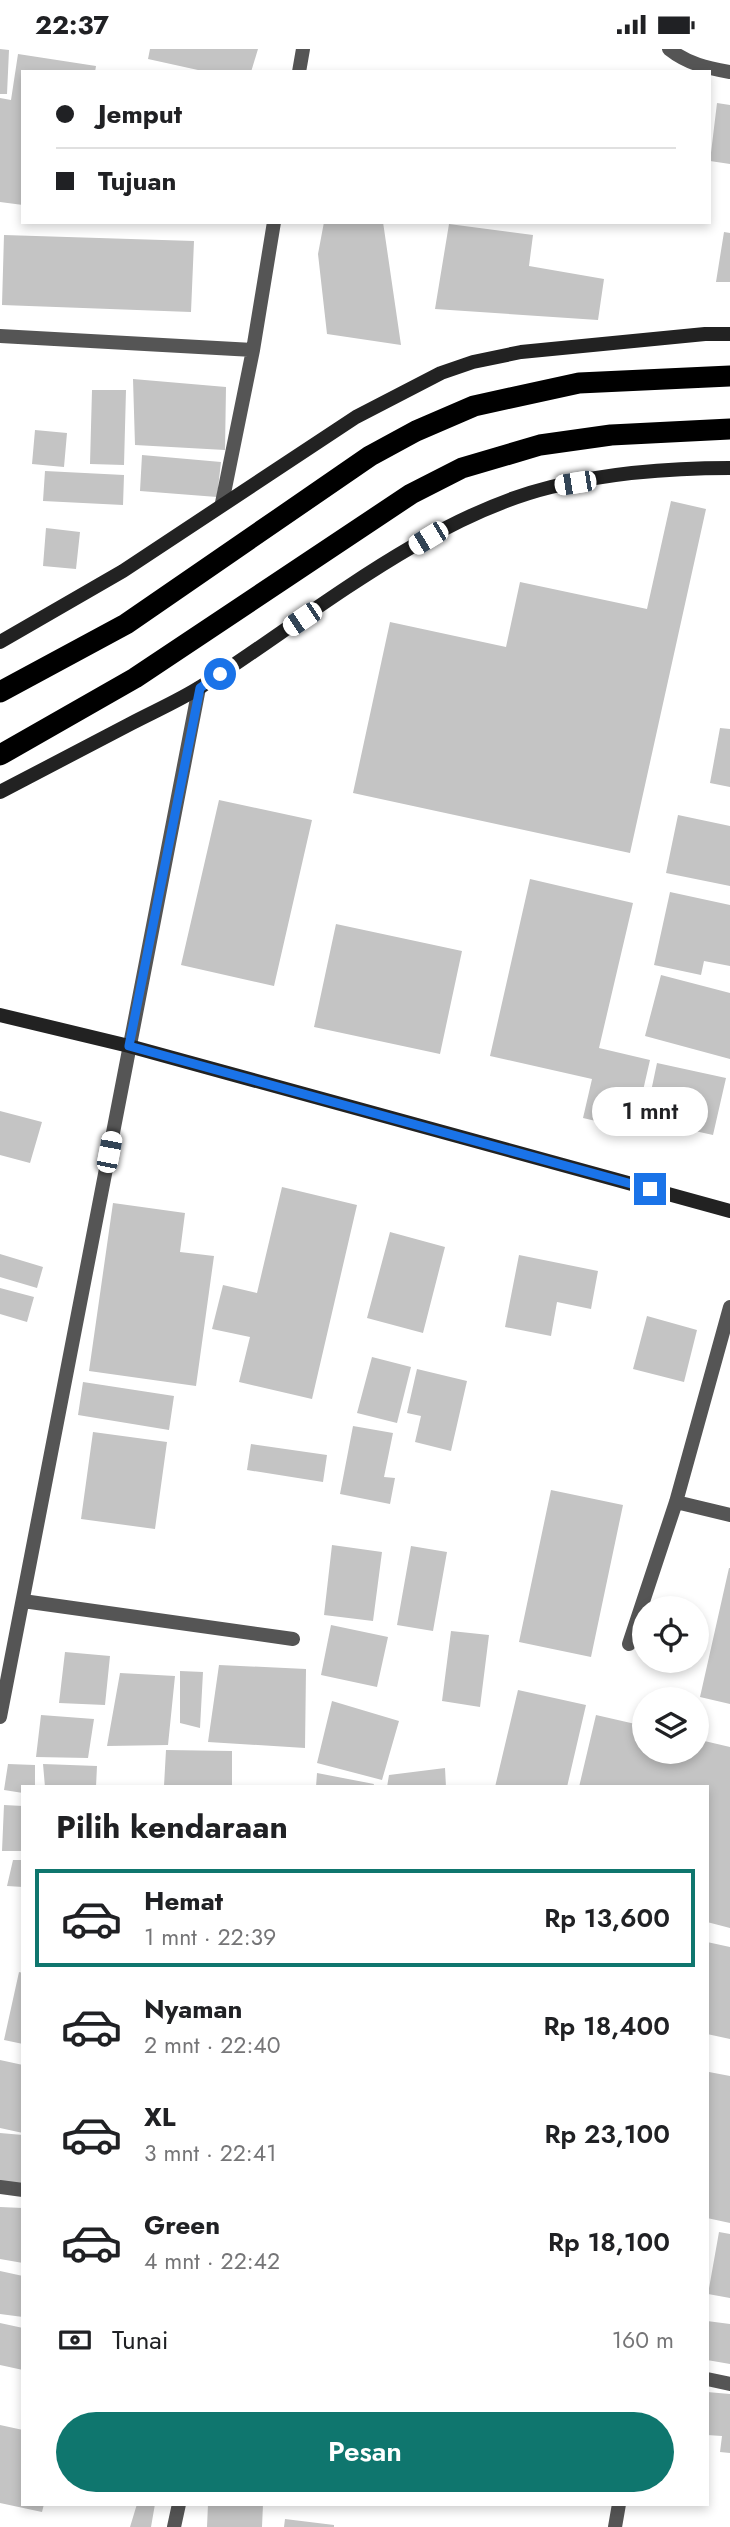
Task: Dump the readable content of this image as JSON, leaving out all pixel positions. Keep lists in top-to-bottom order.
{
  "page": {
    "status": "22:37",
    "banner": ["Jemput", "Tujuan"],
    "bubble": "1 mnt",
    "heading": "Pilih kendaraan",
    "list": [
      {
        "name": "Hemat",
        "note": "1 mnt · 22:39",
        "value": "Rp 13,600"
      },
      {
        "name": "Nyaman",
        "note": "2 mnt · 22:40",
        "value": "Rp 18,400"
      },
      {
        "name": "XL",
        "note": "3 mnt · 22:41",
        "value": "Rp 23,100"
      },
      {
        "name": "Green",
        "note": "4 mnt · 22:42",
        "value": "Rp 18,100"
      }
    ],
    "pay": ["Tunai", "160 m"],
    "buttons": "Pesan"
  }
}
